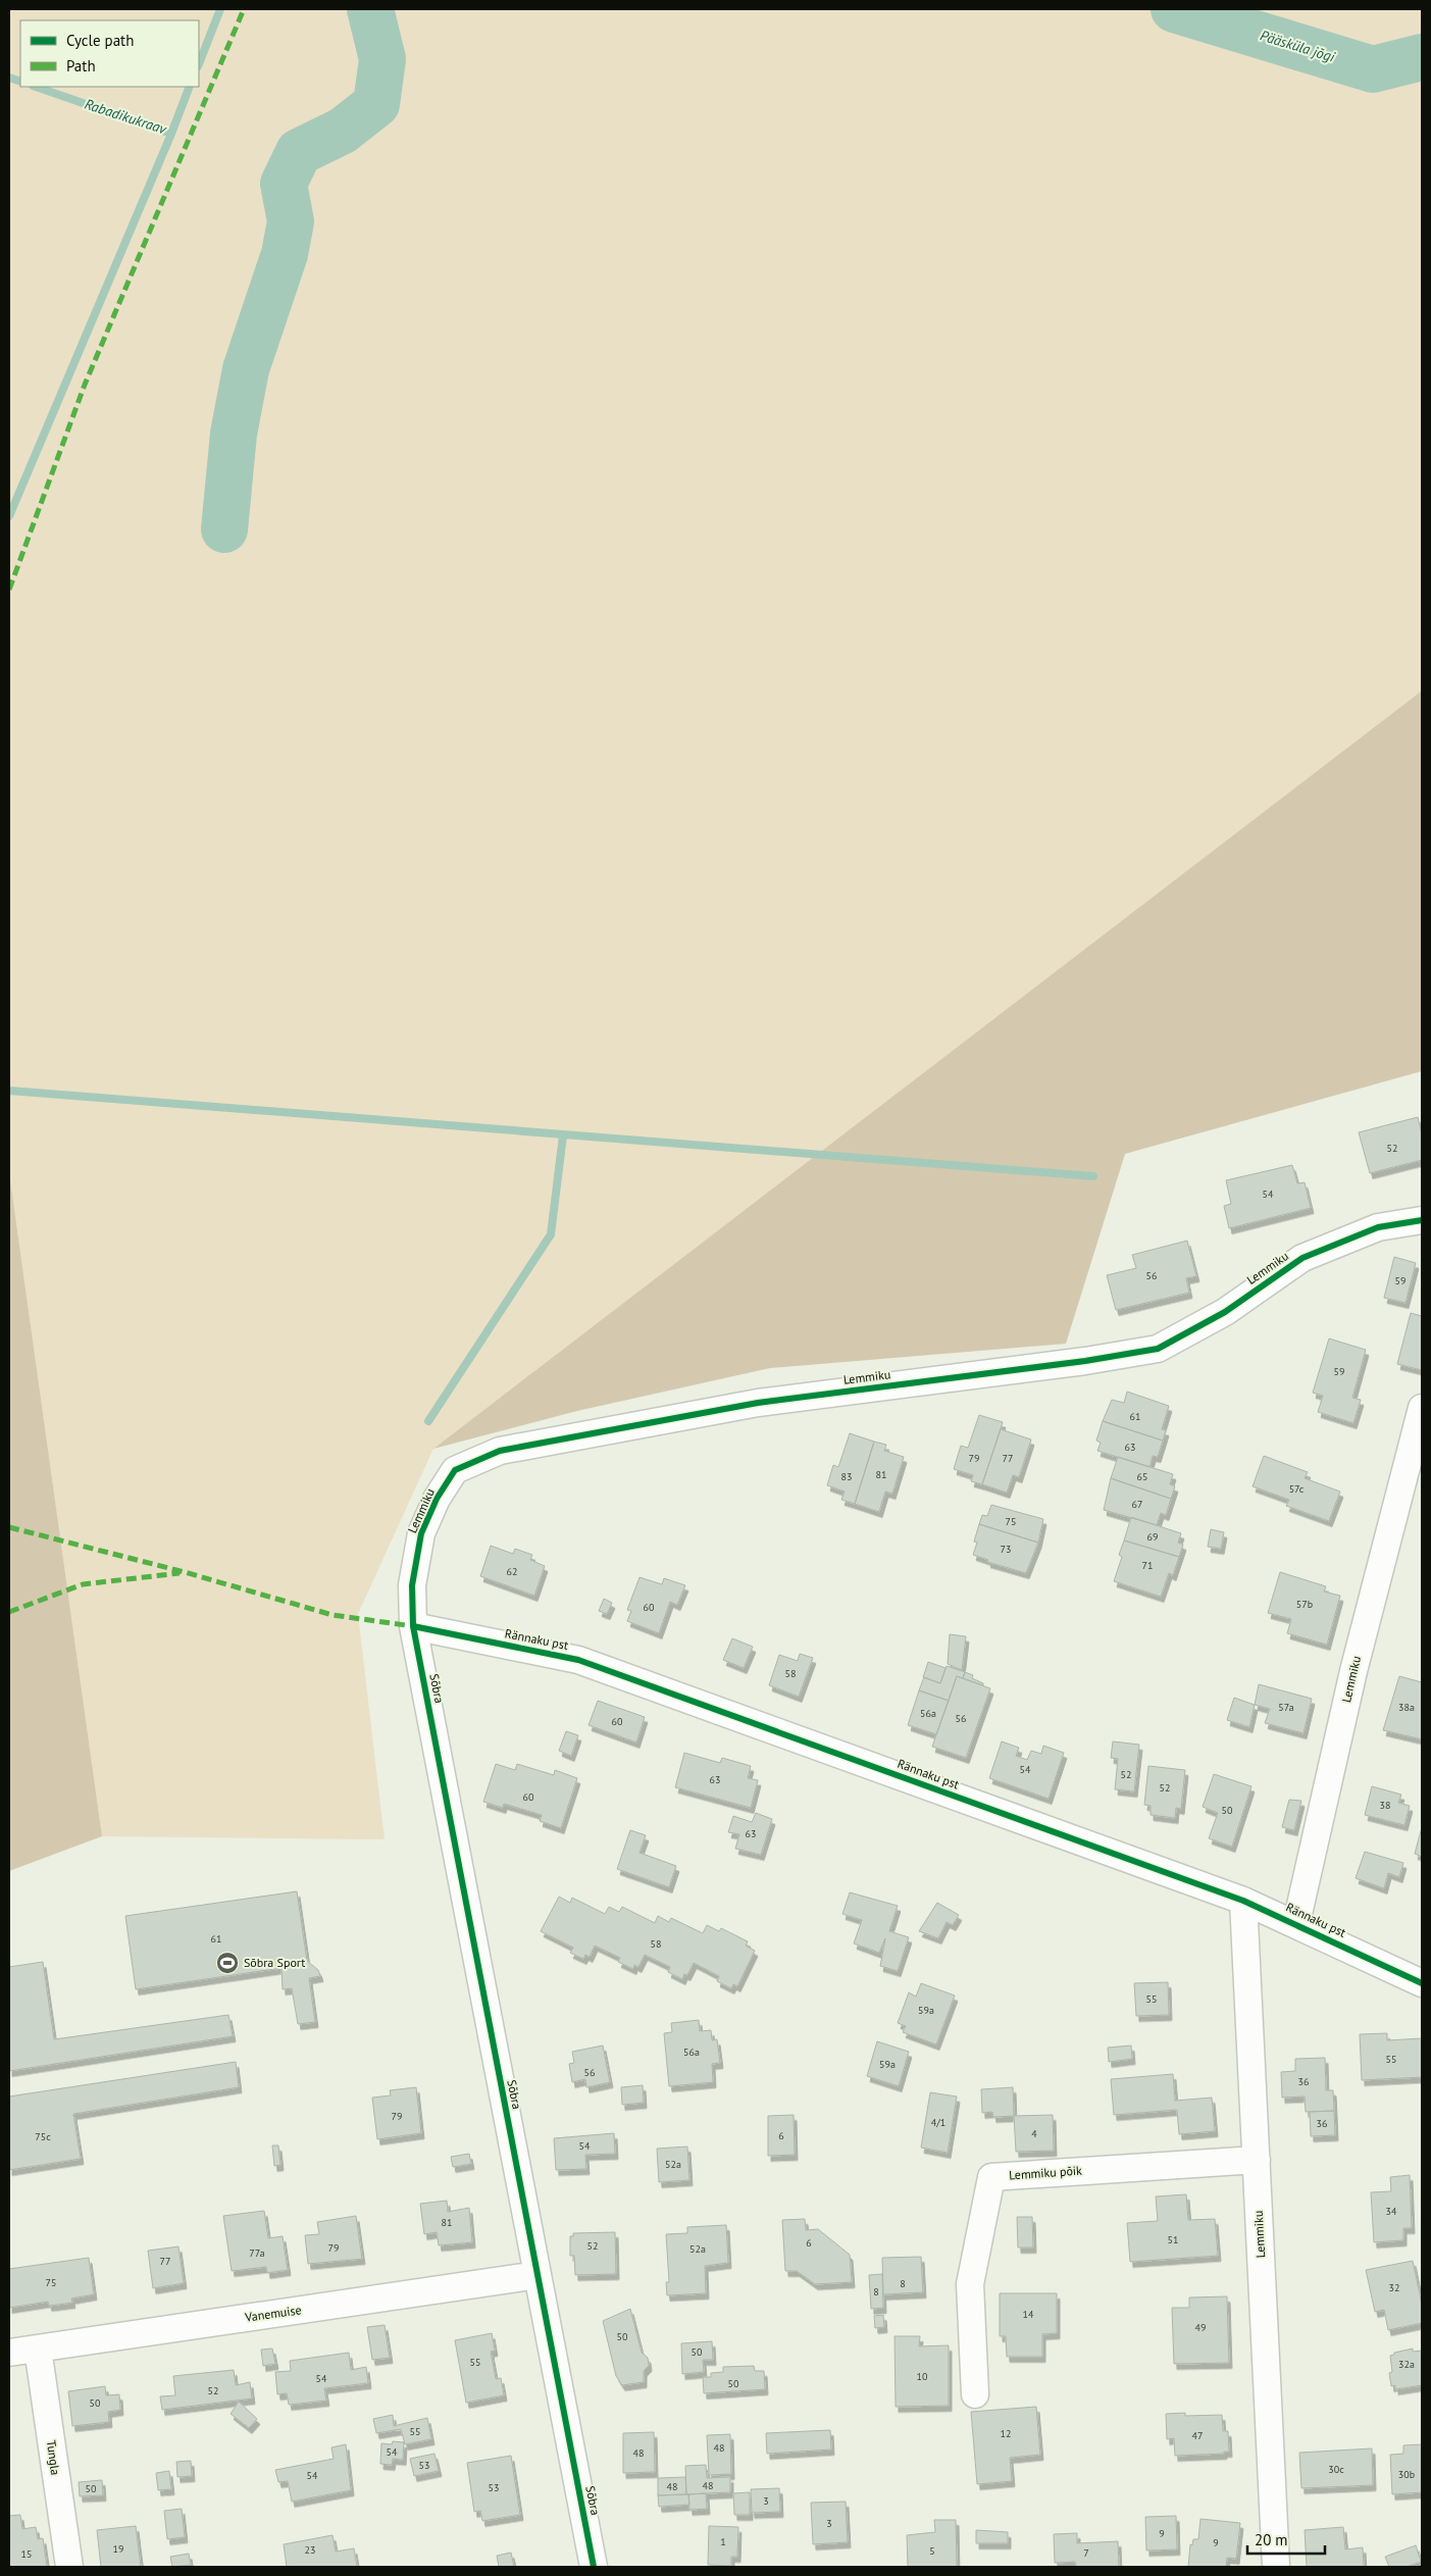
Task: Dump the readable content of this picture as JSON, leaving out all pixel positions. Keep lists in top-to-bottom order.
{
  "streets": {
    "street": [
      "Lemmiku",
      "Rännaku pst",
      "Sõbra",
      "Lemmiku põik",
      "Vanemuise",
      "Tungla"
    ]
  },
  "crossings": [
    ["Lemmiku", "Rännaku pst"],
    ["Lemmiku", "Sõbra"],
    ["Lemmiku", "Lemmiku põik"],
    ["Rännaku pst", "Sõbra"],
    ["Sõbra", "Vanemuise"],
    ["Vanemuise", "Tungla"]
  ],
  "water": ["Pääsküla jõgi", "Rabadikukraav"],
  "places": {
    "sports": ["Sõbra Sport"]
  },
  "house_numbers": [
    "52",
    "54",
    "56",
    "59",
    "59",
    "61",
    "63",
    "79",
    "77",
    "81",
    "83",
    "65",
    "57c",
    "67",
    "75",
    "69",
    "73",
    "71",
    "62",
    "57b",
    "60",
    "58",
    "57a",
    "38a",
    "56a",
    "56",
    "60",
    "54",
    "52",
    "63",
    "52",
    "60",
    "38",
    "50",
    "63",
    "61",
    "58",
    "55",
    "59a",
    "56a",
    "55",
    "59a",
    "56",
    "36",
    "79",
    "4/1",
    "36",
    "4",
    "6",
    "75c",
    "54",
    "52a",
    "34",
    "81",
    "51",
    "6",
    "52",
    "79",
    "52a",
    "77a",
    "77",
    "75",
    "8",
    "32",
    "8",
    "14",
    "49",
    "50",
    "50",
    "55",
    "32a",
    "10",
    "54",
    "50",
    "52",
    "50",
    "55",
    "12",
    "47",
    "48",
    "54",
    "48",
    "53",
    "30c",
    "30b",
    "54",
    "48",
    "48",
    "53",
    "50",
    "3",
    "3",
    "9",
    "1",
    "9",
    "19",
    "23",
    "5",
    "7",
    "15"
  ],
  "legend": ["Cycle path", "Path"],
  "scale_bar": "20 m"
}
